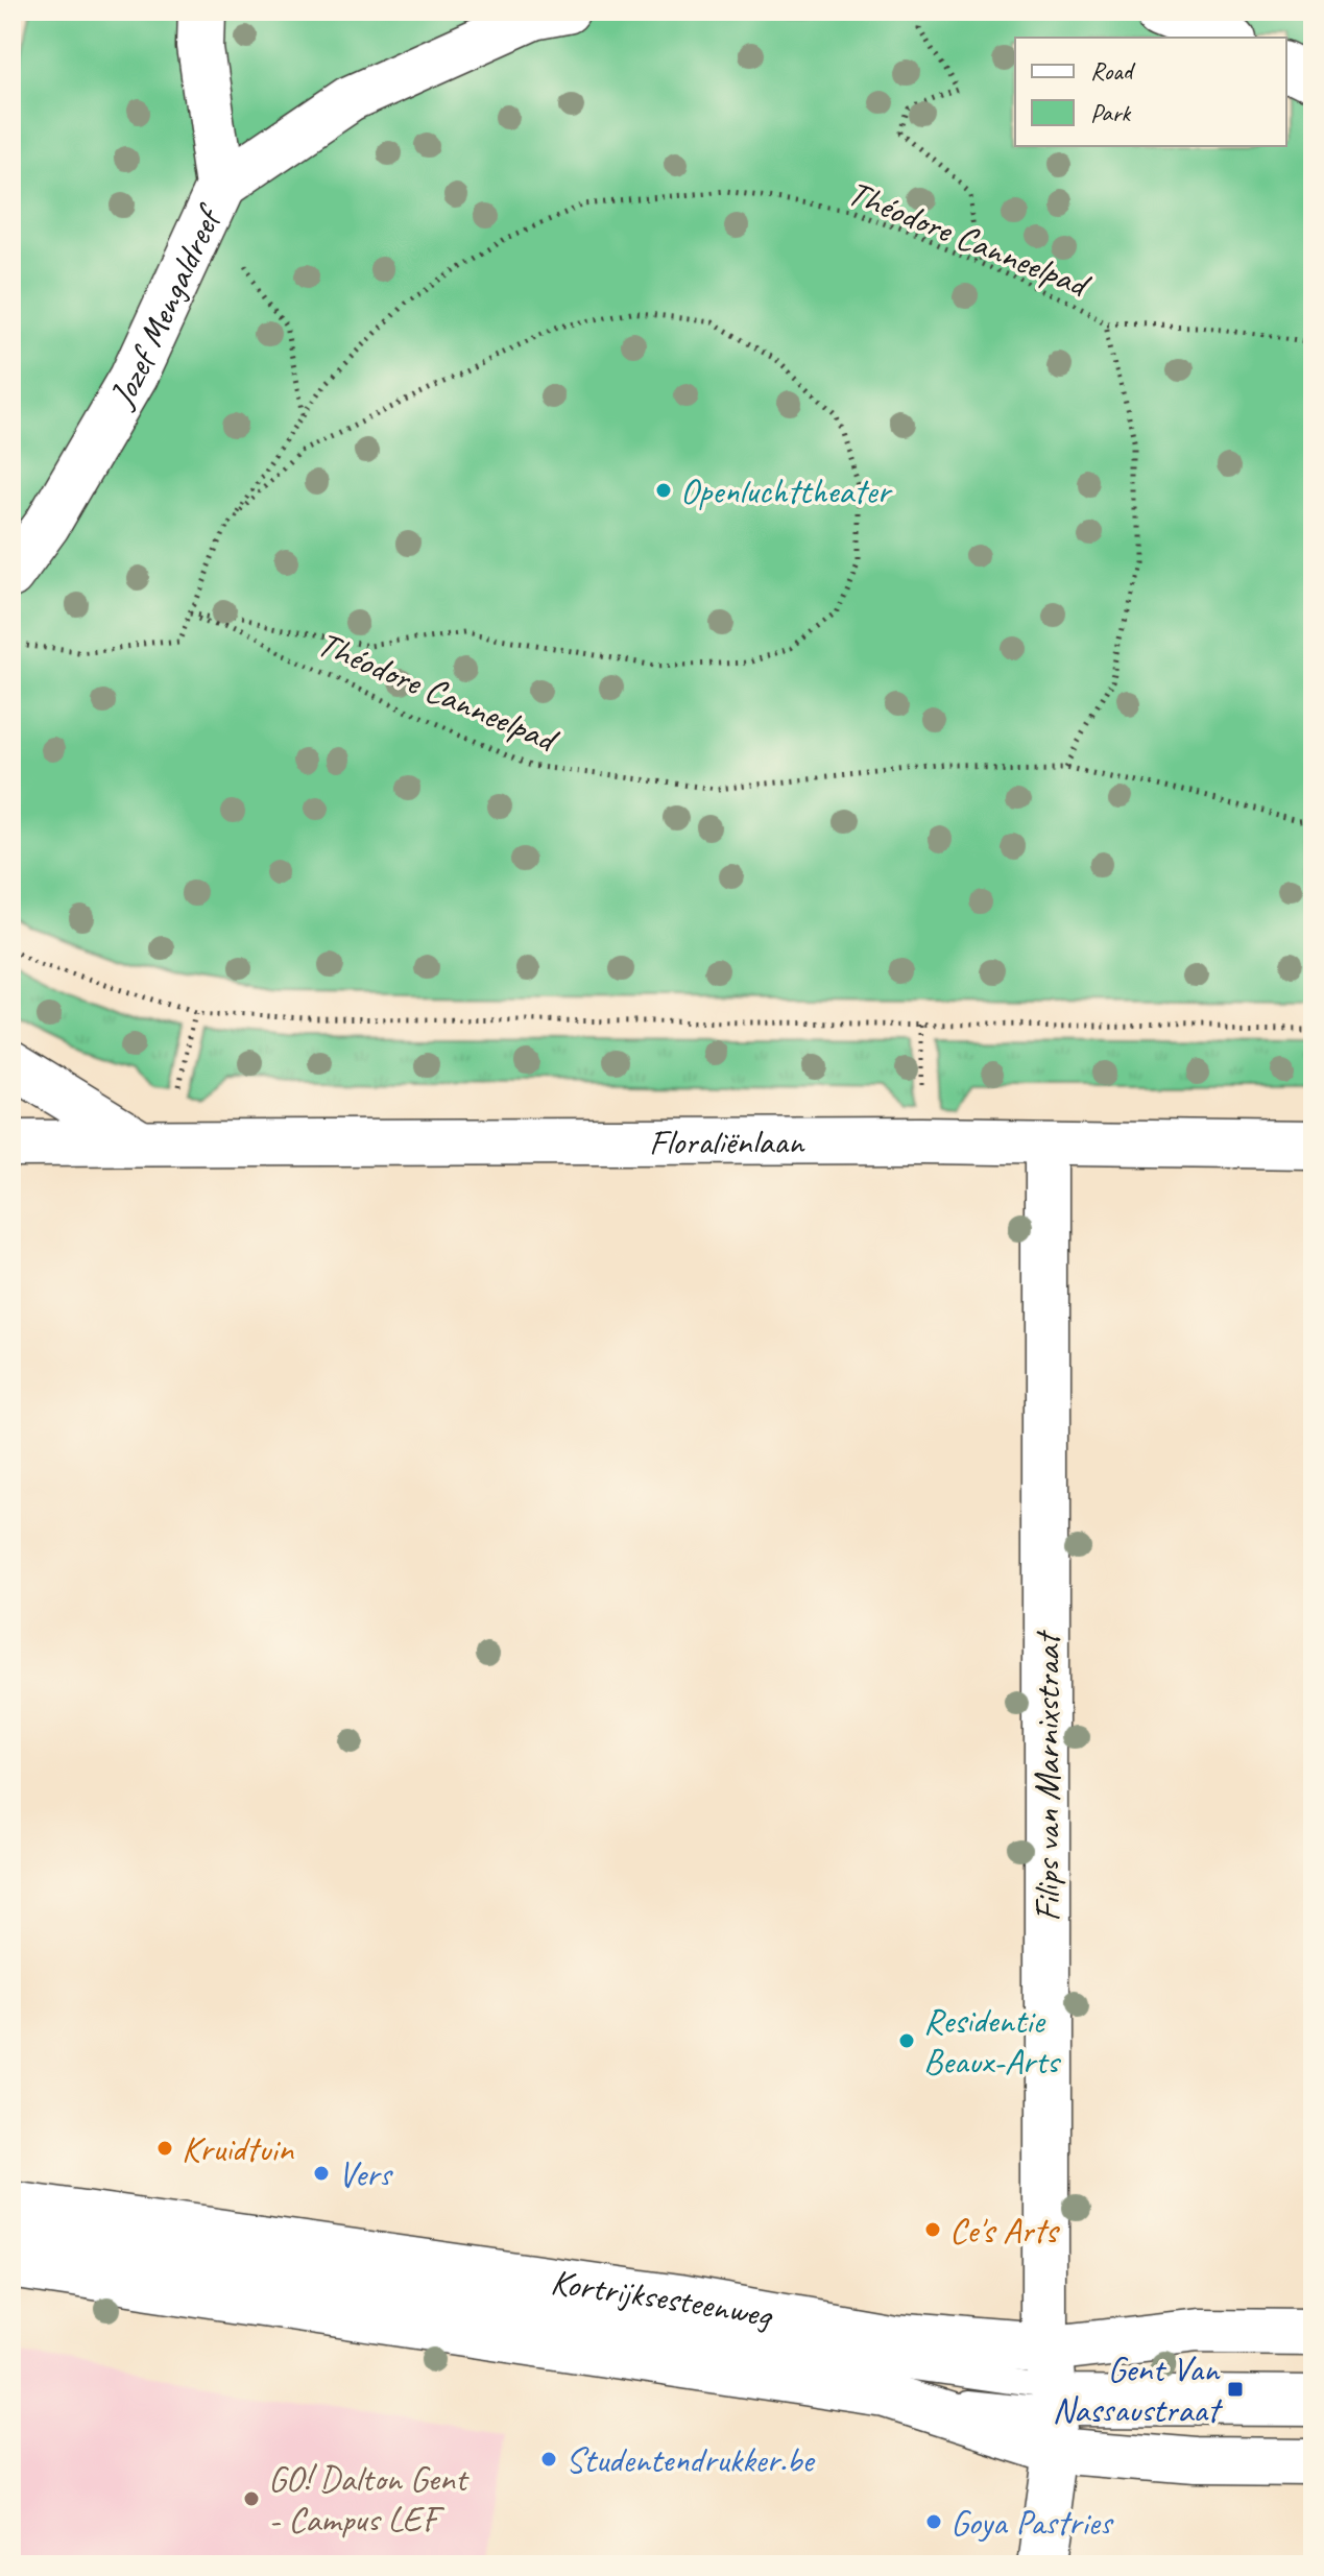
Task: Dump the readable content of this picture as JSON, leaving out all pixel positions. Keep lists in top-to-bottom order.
{
  "streets": {
    "street": [
      "Jozef Mengaldreef",
      "Floraliënlaan",
      "Filips van Marnixstraat",
      "Kortrijksesteenweg"
    ],
    "path": ["Théodore Canneelpad"]
  },
  "crossings": [
    ["Floraliënlaan", "Filips van Marnixstraat"],
    ["Filips van Marnixstraat", "Kortrijksesteenweg"]
  ],
  "places": {
    "other": [
      "Openluchttheater",
      "Residentie Beaux-Arts",
      "Kruidtuin",
      "Vers",
      "Ce's Arts",
      "Studentendrukker.be",
      "GO! Dalton Gent - Campus LEF",
      "Goya Pastries"
    ],
    "transit": ["Gent Van Nassaustraat"]
  },
  "legend": ["Road", "Park"]
}
